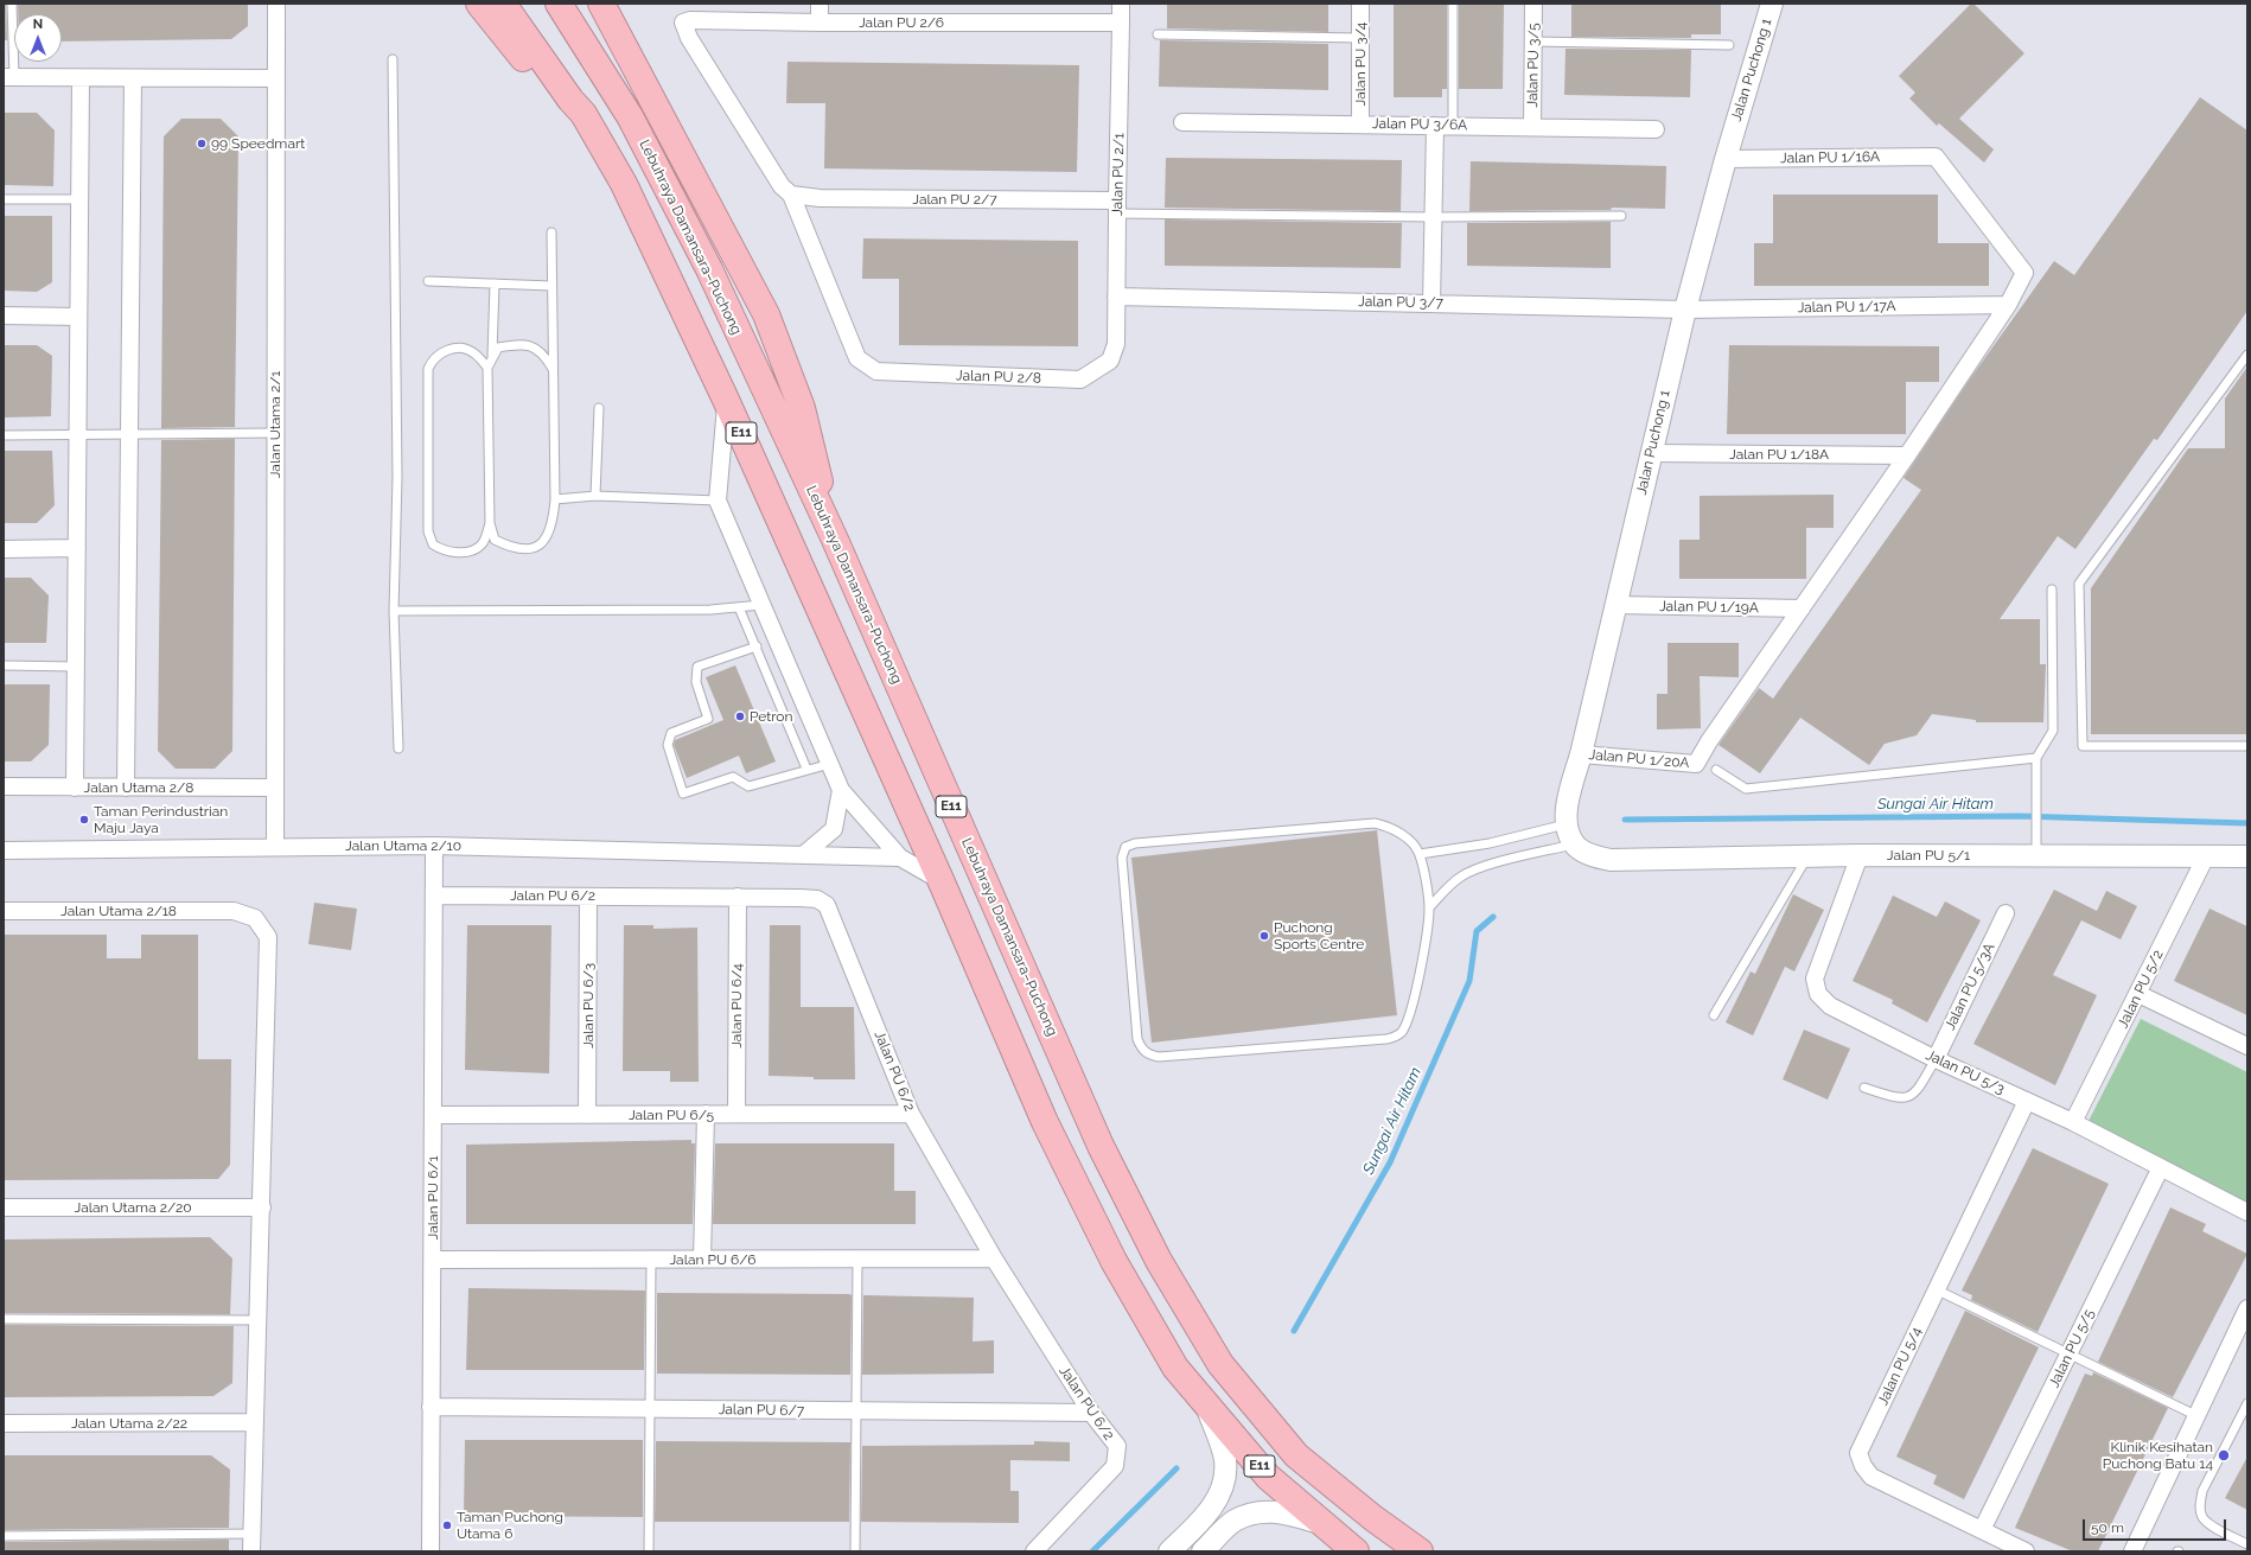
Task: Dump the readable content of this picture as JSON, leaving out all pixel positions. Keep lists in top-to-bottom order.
{
  "streets": {
    "highway": ["Lebuhraya Damansara–Puchong", "E11"],
    "street": [
      "Jalan PU 2/6",
      "Jalan PU 3/4",
      "Jalan PU 3/5",
      "Jalan Puchong 1",
      "Jalan PU 3/6A",
      "Jalan PU 1/16A",
      "Jalan PU 2/1",
      "Jalan PU 2/7",
      "Jalan PU 3/7",
      "Jalan PU 1/17A",
      "Jalan PU 2/8",
      "Jalan Utama 2/1",
      "Jalan PU 1/18A",
      "Jalan PU 1/19A",
      "Jalan PU 1/20A",
      "Jalan Utama 2/8",
      "Jalan Utama 2/10",
      "Jalan PU 5/1",
      "Jalan PU 6/2",
      "Jalan Utama 2/18",
      "Jalan PU 5/3A",
      "Jalan PU 5/2",
      "Jalan PU 6/3",
      "Jalan PU 6/4",
      "Jalan PU 5/3",
      "Jalan PU 6/5",
      "Jalan PU 6/1",
      "Jalan Utama 2/20",
      "Jalan PU 6/6",
      "Jalan PU 5/5",
      "Jalan PU 5/4",
      "Jalan PU 6/7",
      "Jalan Utama 2/22"
    ]
  },
  "crossings": [
    ["Jalan PU 2/6", "Jalan PU 2/1"],
    ["Jalan PU 2/6", "Jalan PU 2/7"],
    ["Jalan PU 2/6", "Jalan PU 2/8"],
    ["Jalan PU 3/4", "Jalan PU 3/6A"],
    ["Jalan PU 3/5", "Jalan PU 3/6A"],
    ["Jalan Puchong 1", "Jalan PU 1/16A"],
    ["Jalan Puchong 1", "Jalan PU 3/7"],
    ["Jalan Puchong 1", "Jalan PU 1/17A"],
    ["Jalan Puchong 1", "Jalan PU 1/18A"],
    ["Jalan Puchong 1", "Jalan PU 1/19A"],
    ["Jalan Puchong 1", "Jalan PU 1/20A"],
    ["Jalan Puchong 1", "Jalan PU 5/1"],
    ["Jalan PU 1/16A", "Jalan PU 1/17A"],
    ["Jalan PU 2/1", "Jalan PU 2/7"],
    ["Jalan PU 2/1", "Jalan PU 3/7"],
    ["Jalan PU 2/1", "Jalan PU 2/8"],
    ["Jalan PU 2/7", "Jalan PU 2/8"],
    ["Jalan PU 3/7", "Jalan PU 1/17A"],
    ["Jalan Utama 2/1", "Jalan Utama 2/8"],
    ["Jalan Utama 2/1", "Jalan Utama 2/10"],
    ["E11", "Jalan Utama 2/10"],
    ["Jalan PU 1/19A", "Jalan PU 1/20A"],
    ["Jalan Utama 2/10", "Jalan PU 6/1"],
    ["Jalan PU 5/1", "Jalan PU 5/2"],
    ["Jalan PU 5/1", "Jalan PU 5/3"],
    ["Jalan PU 6/2", "Jalan PU 6/3"],
    ["Jalan PU 6/2", "Jalan PU 6/4"],
    ["Jalan PU 6/2", "Jalan PU 6/5"],
    ["Jalan PU 6/2", "Jalan PU 6/1"],
    ["Jalan PU 6/2", "Jalan PU 6/6"],
    ["Jalan PU 6/2", "Jalan PU 6/7"],
    ["Jalan Utama 2/18", "Jalan Utama 2/20"],
    ["Jalan PU 5/3A", "Jalan PU 5/3"],
    ["Jalan PU 5/2", "Jalan PU 5/3"],
    ["Jalan PU 6/3", "Jalan PU 6/5"],
    ["Jalan PU 6/4", "Jalan PU 6/5"],
    ["Jalan PU 5/3", "Jalan PU 5/5"],
    ["Jalan PU 5/3", "Jalan PU 5/4"],
    ["Jalan PU 6/5", "Jalan PU 6/1"],
    ["Jalan PU 6/1", "Jalan PU 6/6"],
    ["Jalan PU 6/1", "Jalan PU 6/7"],
    ["Jalan PU 5/5", "Jalan PU 5/4"]
  ],
  "water": ["Sungai Air Hitam"],
  "places": [
    "99 Speedmart",
    "Petron",
    "Taman Perindustrian Maju Jaya",
    "Puchong Sports Centre",
    "Klinik Kesihatan Puchong Batu 14",
    "Taman Puchong Utama 6"
  ],
  "scale_bar": "50 m",
  "north": "top"
}
